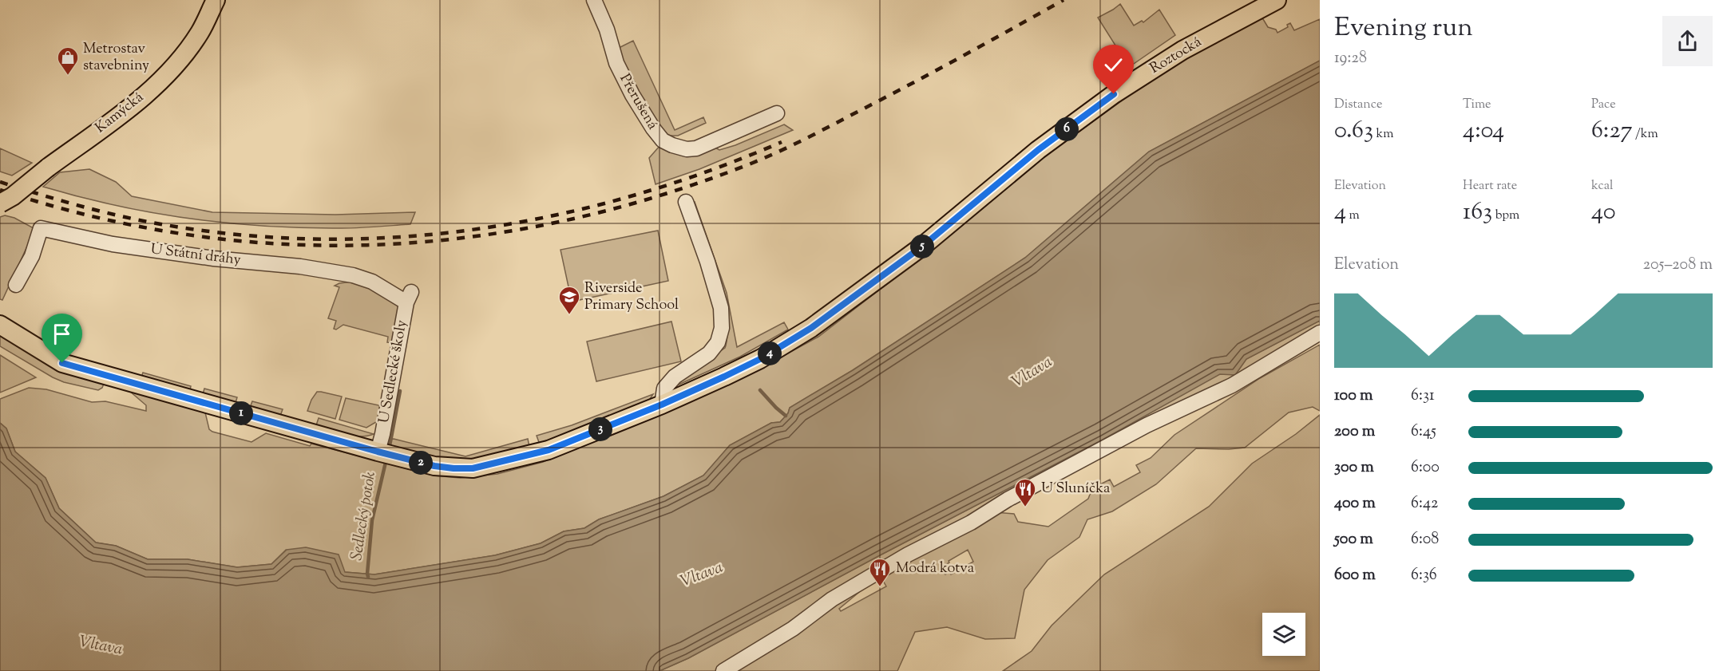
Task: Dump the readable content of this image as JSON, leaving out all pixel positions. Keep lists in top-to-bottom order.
{
  "streets": {
    "main road": ["Roztocká", "Kamýcká"],
    "street": ["Přerušená", "U Státní dráhy", "U Sedlecké školy"]
  },
  "crossings": [
    ["Roztocká", "U Sedlecké školy"],
    ["U Státní dráhy", "U Sedlecké školy"]
  ],
  "water": ["Vltava", "Sedlecký potok"],
  "places": {
    "shop": ["Metrostav stavebniny"],
    "school or university": ["Riverside Primary School"],
    "restaurant": ["U Sluníčka", "Modrá kotva"]
  },
  "page": {
    "heading": ["Evening run", "19:28"],
    "stats": [
      ["Distance", "0.63 km"],
      ["Time", "4:04"],
      ["Pace", "6:27 /km"],
      ["Elevation", "4 m"],
      ["Heart rate", "163 bpm"],
      ["kcal", "40"]
    ],
    "pins": [
      "6",
      "5",
      "4",
      "1",
      "3",
      "2"
    ],
    "chart": ["Elevation", "205–208 m"],
    "list": [
      {
        "name": "100 m",
        "note": "6:31"
      },
      {
        "name": "200 m",
        "note": "6:45"
      },
      {
        "name": "300 m",
        "note": "6:00"
      },
      {
        "name": "400 m",
        "note": "6:42"
      },
      {
        "name": "500 m",
        "note": "6:08"
      },
      {
        "name": "600 m",
        "note": "6:36"
      }
    ]
  }
}
